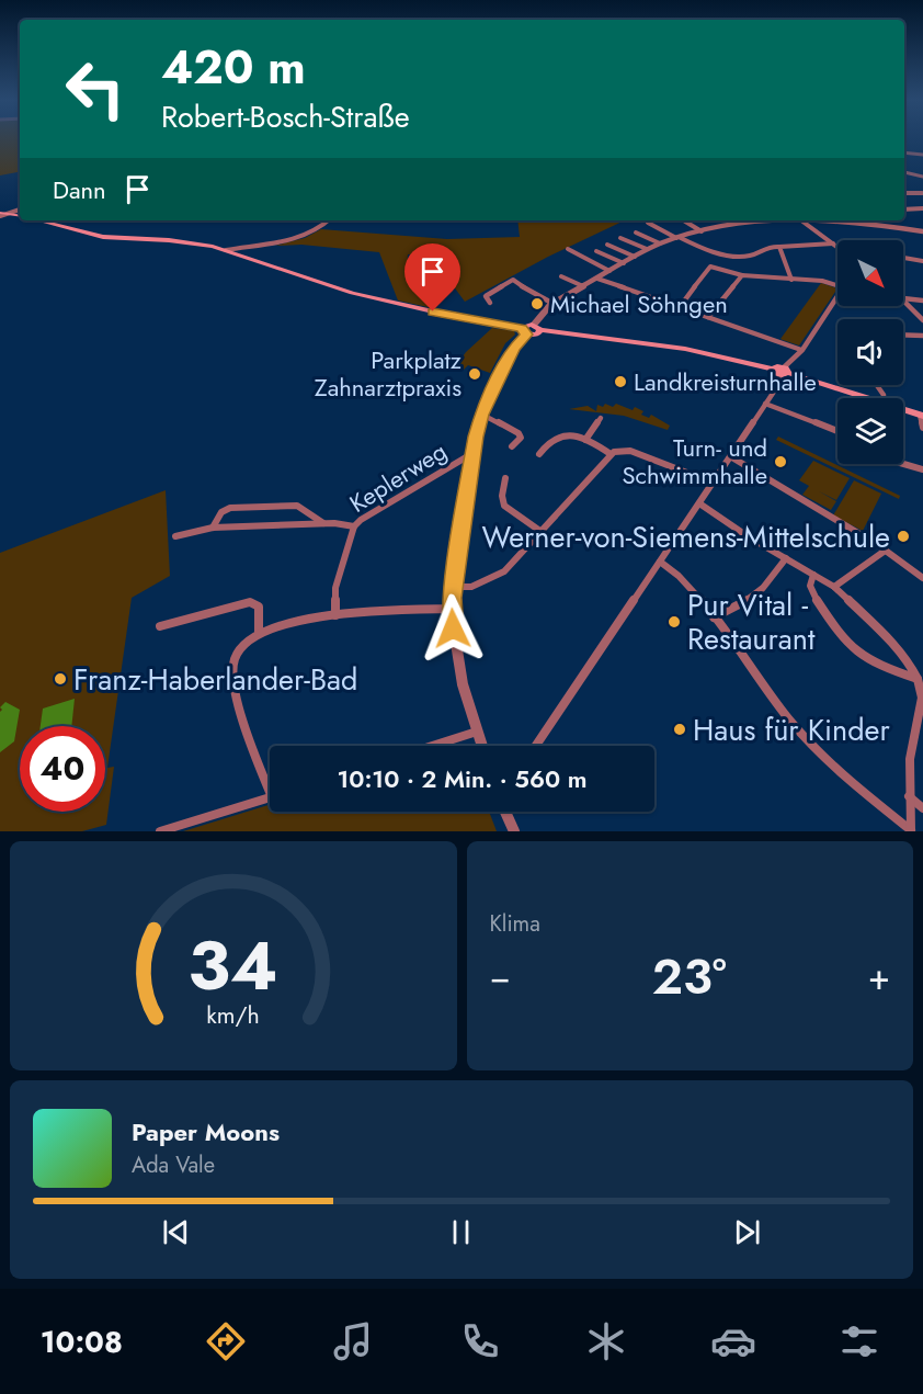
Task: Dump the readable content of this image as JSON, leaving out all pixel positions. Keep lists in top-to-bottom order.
{
  "streets": {
    "street": ["Keplerweg"]
  },
  "places": [
    "Michael Söhngen",
    "Parkplatz Zahnarztpraxis",
    "Landkreisturnhalle",
    "Turn- und Schwimmhalle",
    "Werner-von-Siemens-Mittelschule",
    "Pur Vital - Restaurant",
    "Franz-Haberlander-Bad",
    "Haus für Kinder"
  ],
  "north": "bottom right",
  "page": {
    "turn": ["420 m", "Robert-Bosch-Straße"],
    "then": "Dann",
    "limit": "40",
    "trip": "10:10 · 2 Min. · 560 m",
    "tile": "Klima",
    "heat": ["−", "23°", "+"],
    "song": ["Paper Moons", "Ada Vale"],
    "tabs": "10:08",
    "gauge": ["34", "km/h"]
  }
}
